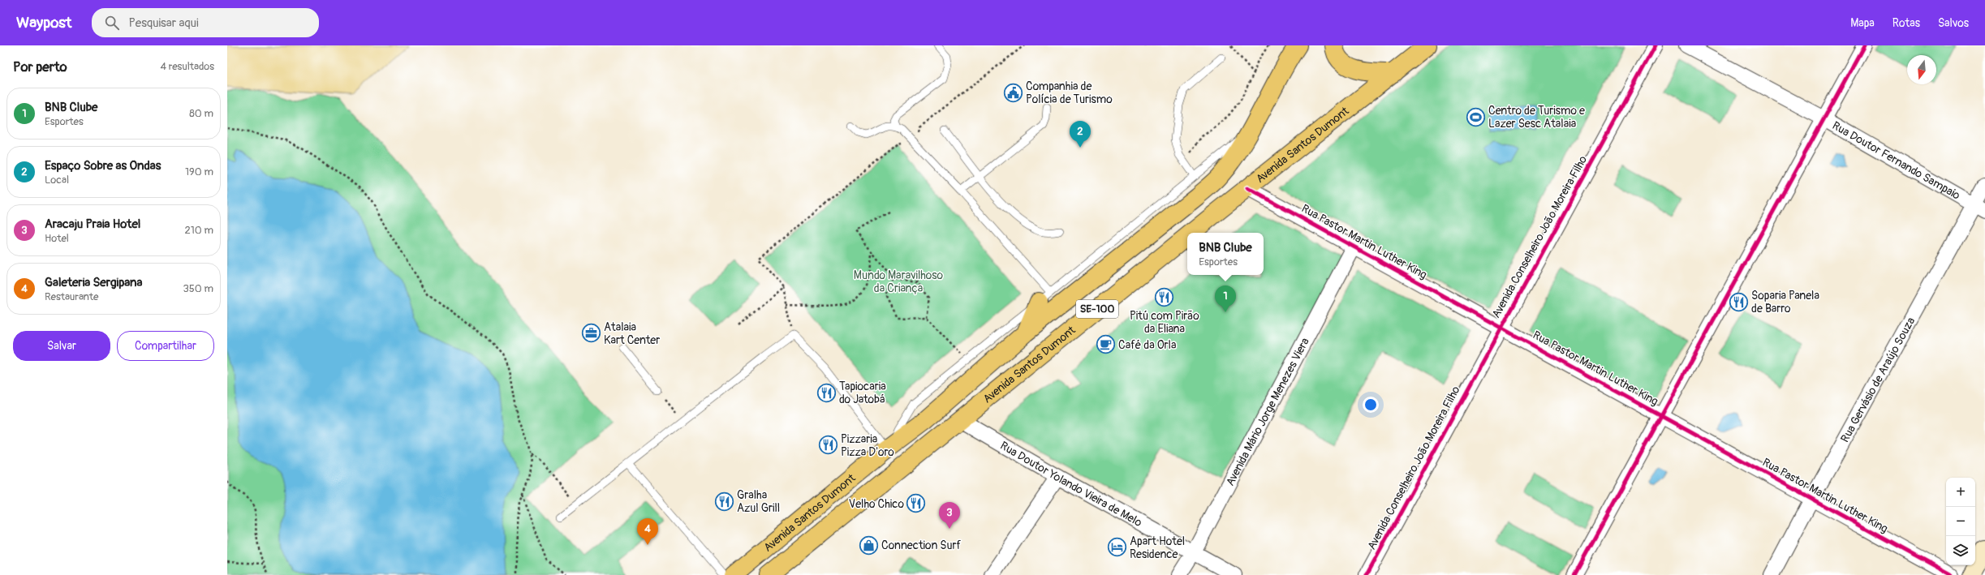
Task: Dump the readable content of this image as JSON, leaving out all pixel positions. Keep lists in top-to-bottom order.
{
  "streets": {
    "main road": ["Avenida Santos Dumont", "SE-100"],
    "street": [
      "Rua Doutor Fernando Sampaio",
      "Avenida Conselheiro João Moreira Filho",
      "Rua Pastor Martin Luther King",
      "Rua Gervásio de Araújo Souza",
      "Avenida Mário Jorge Menezes Viera",
      "Rua Doutor Yolando Vieira de Melo"
    ]
  },
  "crossings": [
    ["Avenida Santos Dumont", "Rua Pastor Martin Luther King"],
    ["Avenida Santos Dumont", "Rua Doutor Yolando Vieira de Melo"],
    ["Rua Doutor Fernando Sampaio", "Rua Gervásio de Araújo Souza"],
    ["Avenida Conselheiro João Moreira Filho", "Rua Pastor Martin Luther King"],
    ["Rua Pastor Martin Luther King", "Rua Gervásio de Araújo Souza"],
    ["Rua Pastor Martin Luther King", "Avenida Mário Jorge Menezes Viera"],
    ["Avenida Mário Jorge Menezes Viera", "Rua Doutor Yolando Vieira de Melo"]
  ],
  "parks": ["Mundo Maravilhoso da Criança"],
  "places": {
    "public building": ["Companhia de Polícia de Turismo"],
    "sports": ["Centro de Turismo e Lazer Sesc Atalaia"],
    "restaurant": [
      "Pitú com Pirão da Eliana",
      "Soparia Panela de Barro",
      "Tapiocaria do Jatobá",
      "Pizzaria Pizza D'oro",
      "Gralha Azul Grill",
      "Velho Chico"
    ],
    "office": ["Atalaia Kart Center"],
    "cafe": ["Café da Orla"],
    "shop": ["Connection Surf"],
    "hotel": ["Apart Hotel Residence"]
  },
  "north": "bottom",
  "page": {
    "header": "Waypost",
    "search": "Pesquisar aqui",
    "nav": ["Mapa", "Rotas", "Salvos"],
    "heading": ["Por perto", "4 resultados"],
    "list": [
      {
        "mark": "1",
        "name": "BNB Clube",
        "note": "Esportes",
        "value": "80 m"
      },
      {
        "mark": "2",
        "name": "Espaço Sobre as Ondas",
        "note": "Local",
        "value": "190 m"
      },
      {
        "mark": "3",
        "name": "Aracaju Praia Hotel",
        "note": "Hotel",
        "value": "210 m"
      },
      {
        "mark": "4",
        "name": "Galeteria Sergipana",
        "note": "Restaurante",
        "value": "350 m"
      }
    ],
    "pins": [
      "2",
      "1",
      "3",
      "4"
    ],
    "popup": ["BNB Clube", "Esportes"],
    "buttons": ["Salvar", "Compartilhar"],
    "map_buttons": ["+", "−"]
  }
}
